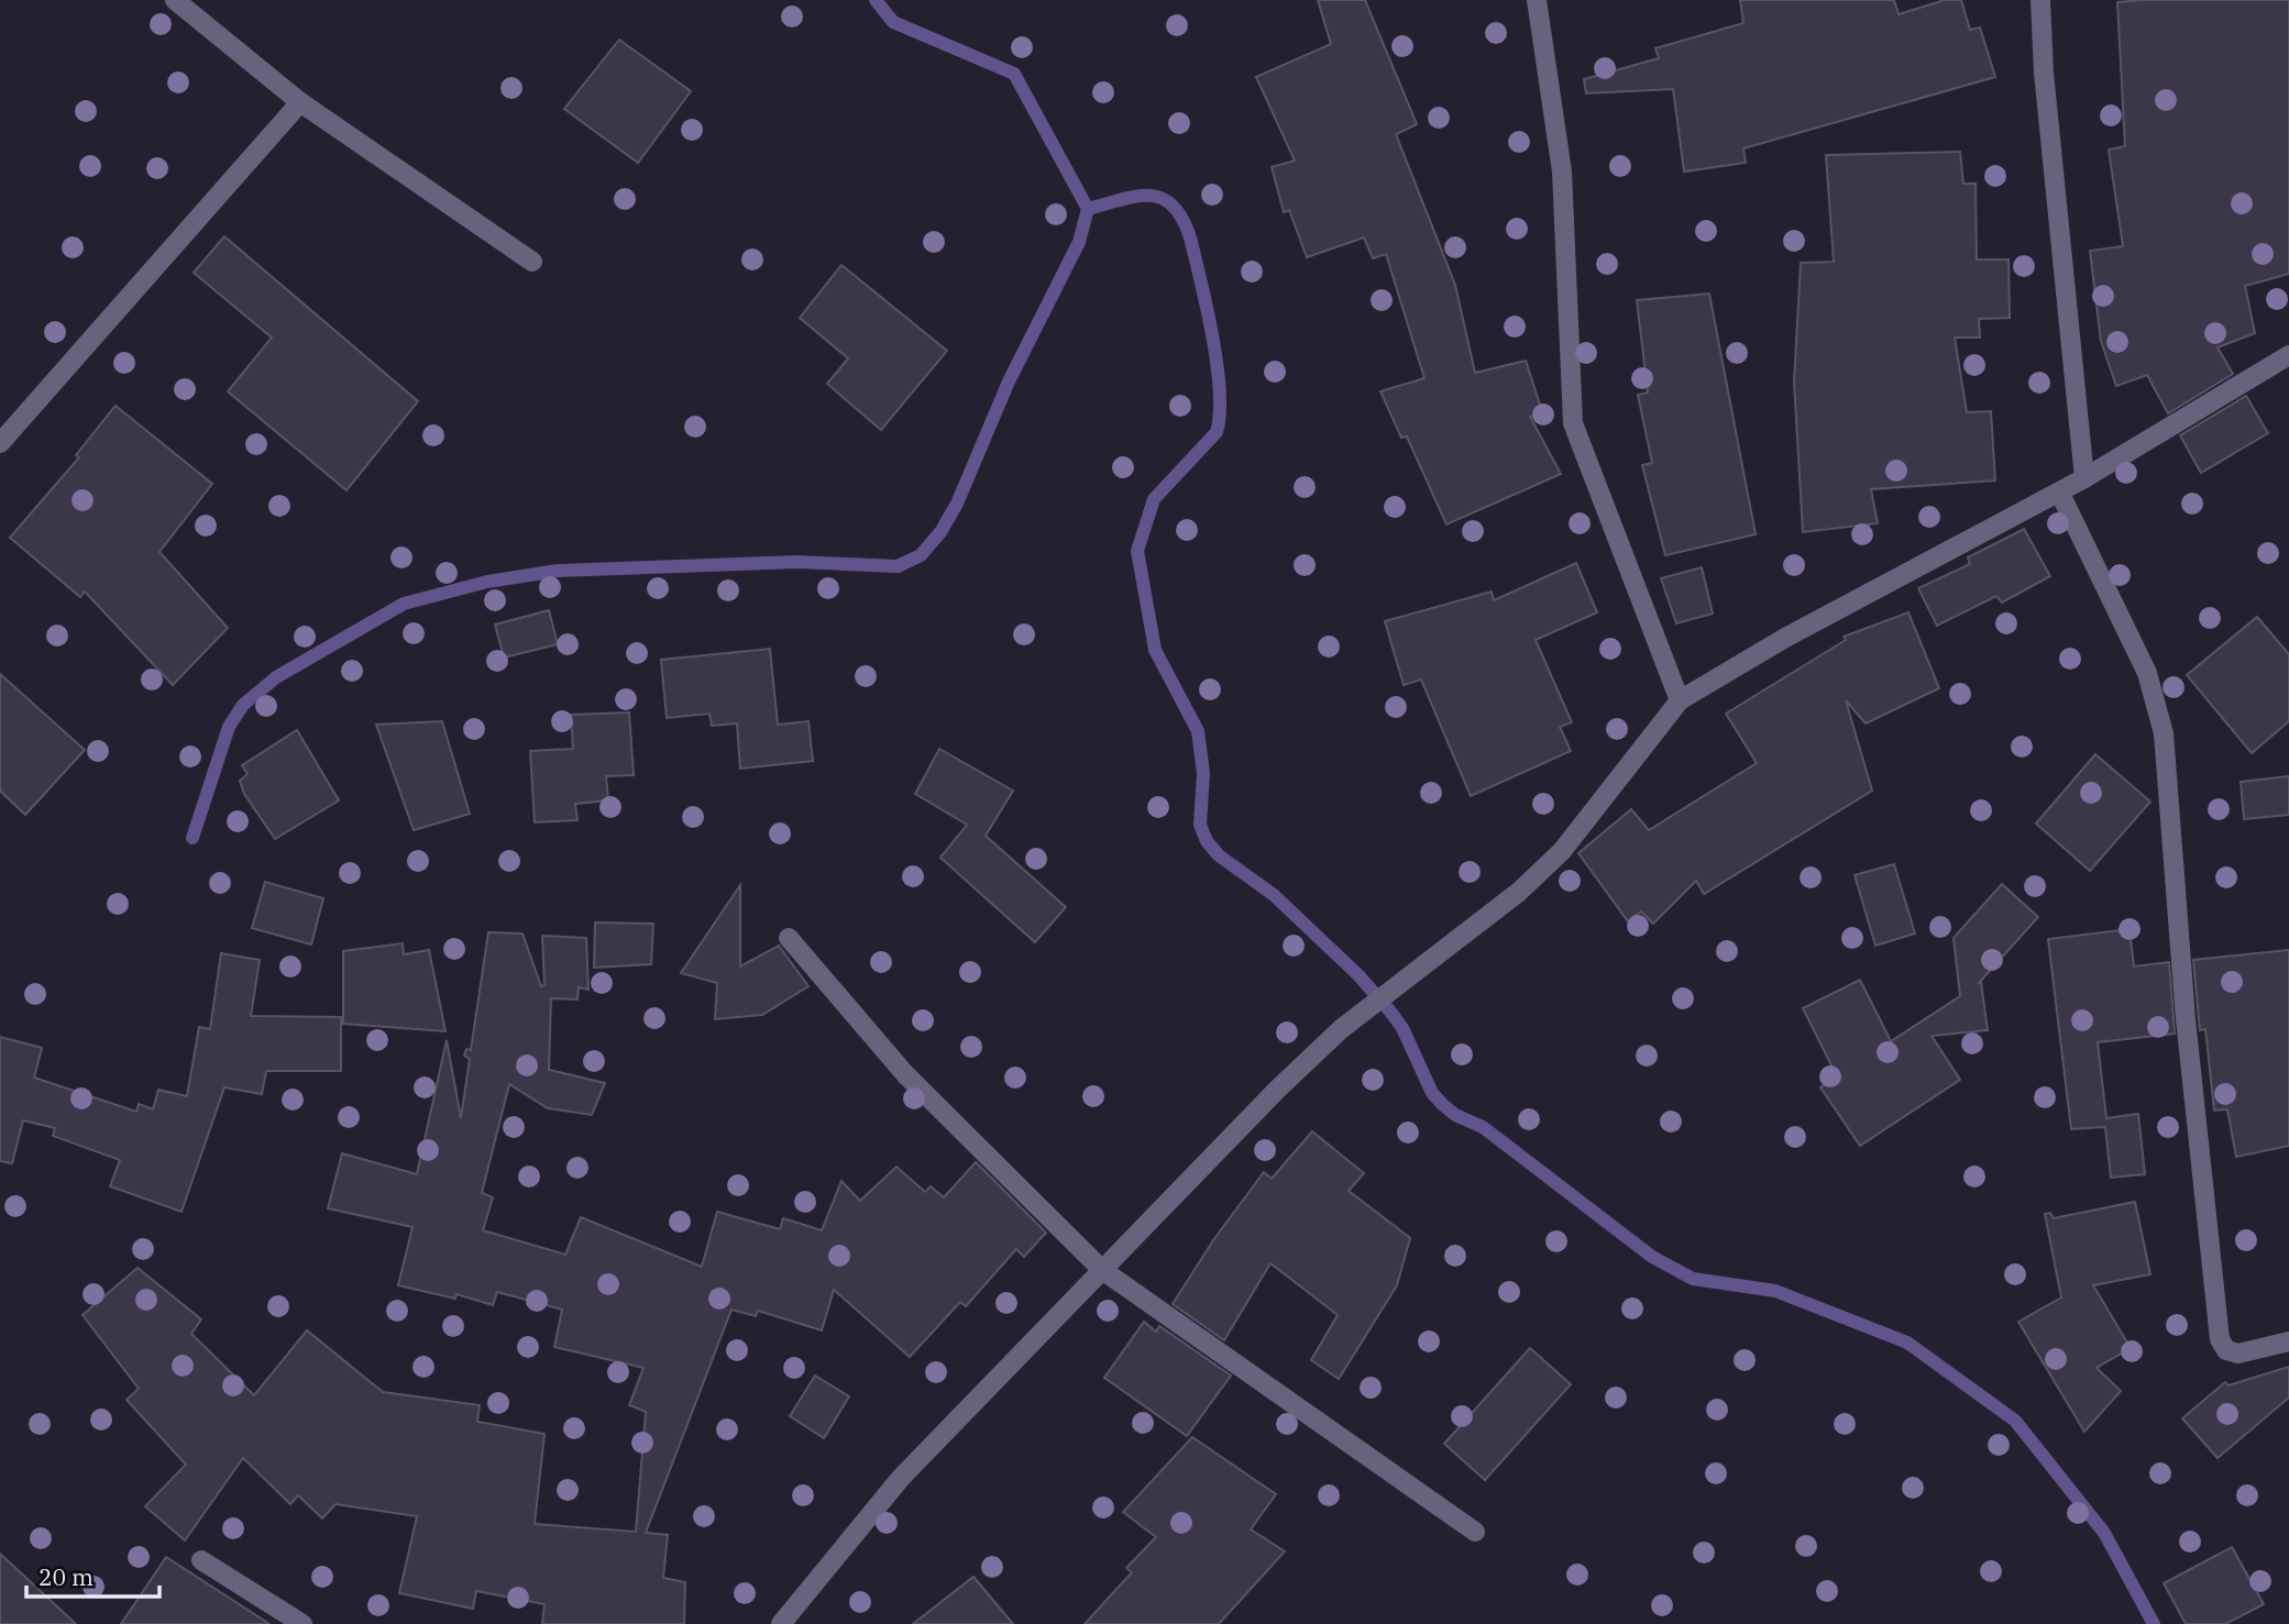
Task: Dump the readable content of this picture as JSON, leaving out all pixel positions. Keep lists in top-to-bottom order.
{
  "scale_bar": "20 m"
}
